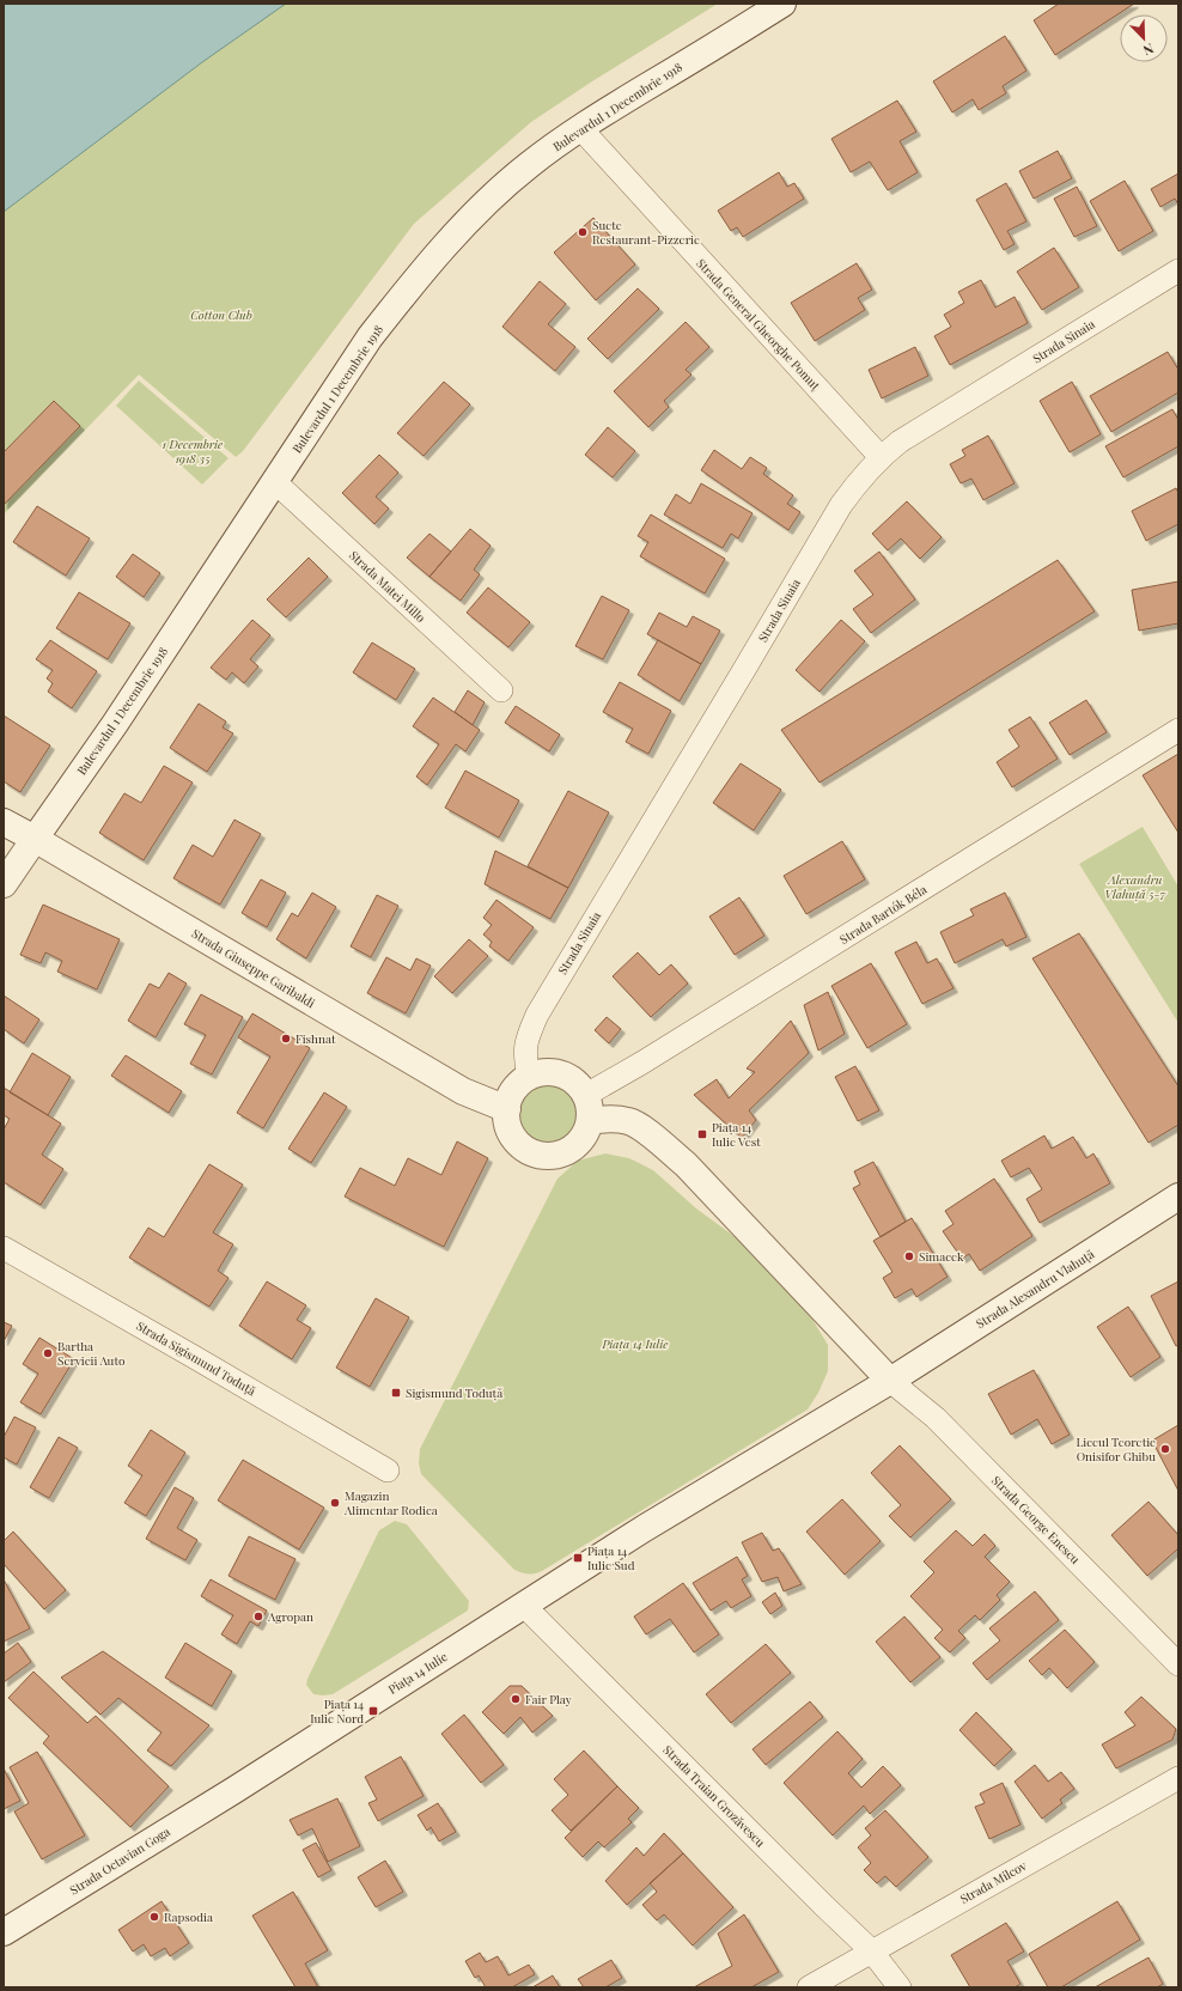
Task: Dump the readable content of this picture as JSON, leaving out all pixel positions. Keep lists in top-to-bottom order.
{
  "streets": {
    "main road": [
      "Bulevardul 1 Decembrie 1918",
      "Strada Giuseppe Garibaldi",
      "Strada Alexandru Vlahuță",
      "Piața 14 Iulie",
      "Strada Octavian Goga"
    ],
    "street": [
      "Strada General Gheorghe Pomuț",
      "Strada Sinaia",
      "Strada Matei Millo",
      "Strada Bartók Béla",
      "Strada Sigismund Toduță",
      "Strada George Enescu",
      "Strada Traian Grozăvescu",
      "Strada Milcov"
    ]
  },
  "crossings": [
    ["Bulevardul 1 Decembrie 1918", "Strada General Gheorghe Pomuț"],
    ["Bulevardul 1 Decembrie 1918", "Strada Matei Millo"],
    ["Bulevardul 1 Decembrie 1918", "Strada Giuseppe Garibaldi"],
    ["Strada General Gheorghe Pomuț", "Strada Sinaia"],
    ["Strada Sinaia", "Strada Bartók Béla"],
    ["Strada Sinaia", "Strada Giuseppe Garibaldi"],
    ["Strada Bartók Béla", "Strada Giuseppe Garibaldi"],
    ["Strada Alexandru Vlahuță", "Strada George Enescu"],
    ["Strada Alexandru Vlahuță", "Piața 14 Iulie"],
    ["Strada George Enescu", "Piața 14 Iulie"],
    ["Piața 14 Iulie", "Strada Traian Grozăvescu"],
    ["Piața 14 Iulie", "Strada Octavian Goga"],
    ["Strada Traian Grozăvescu", "Strada Milcov"]
  ],
  "parks": [
    "Cotton Club",
    "1 Decembrie 1918 35",
    "Alexandru Vlahuță 5-7",
    "Piața 14 Iulie"
  ],
  "places": {
    "other": [
      "Suete Restaurant-Pizzerie",
      "Fishnat",
      "Simacek",
      "Bartha Servicii Auto",
      "Liceul Teoretic Onisifor Ghibu",
      "Magazin Alimentar Rodica",
      "Agropan",
      "Fair Play",
      "Rapsodia"
    ],
    "transit": [
      "Piața 14 Iulie Vest",
      "Sigismund Toduță",
      "Piața 14 Iulie Sud",
      "Piața 14 Iulie Nord"
    ]
  },
  "north": "bottom right"
}
